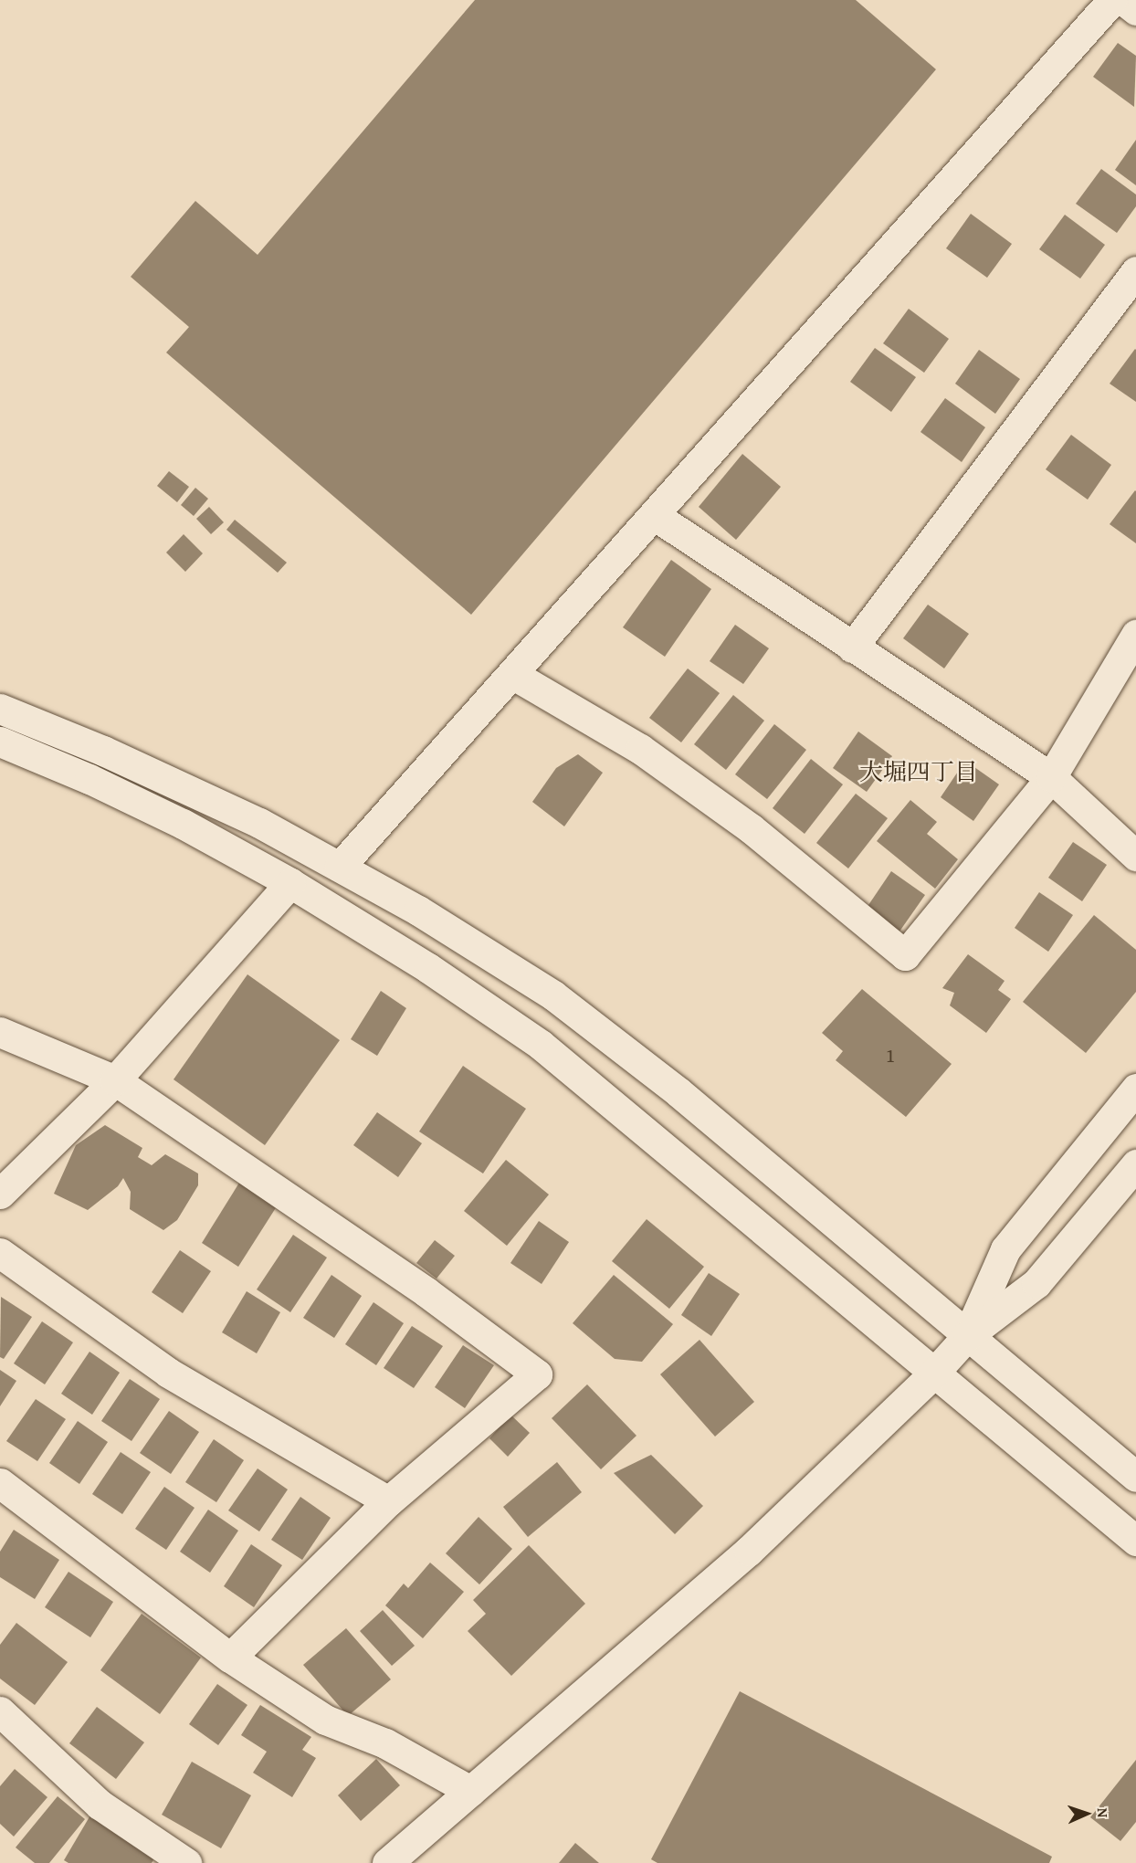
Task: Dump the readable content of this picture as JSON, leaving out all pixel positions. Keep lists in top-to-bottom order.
{
  "districts": ["大堀四丁目"],
  "house_numbers": ["1"],
  "north": "right"
}
